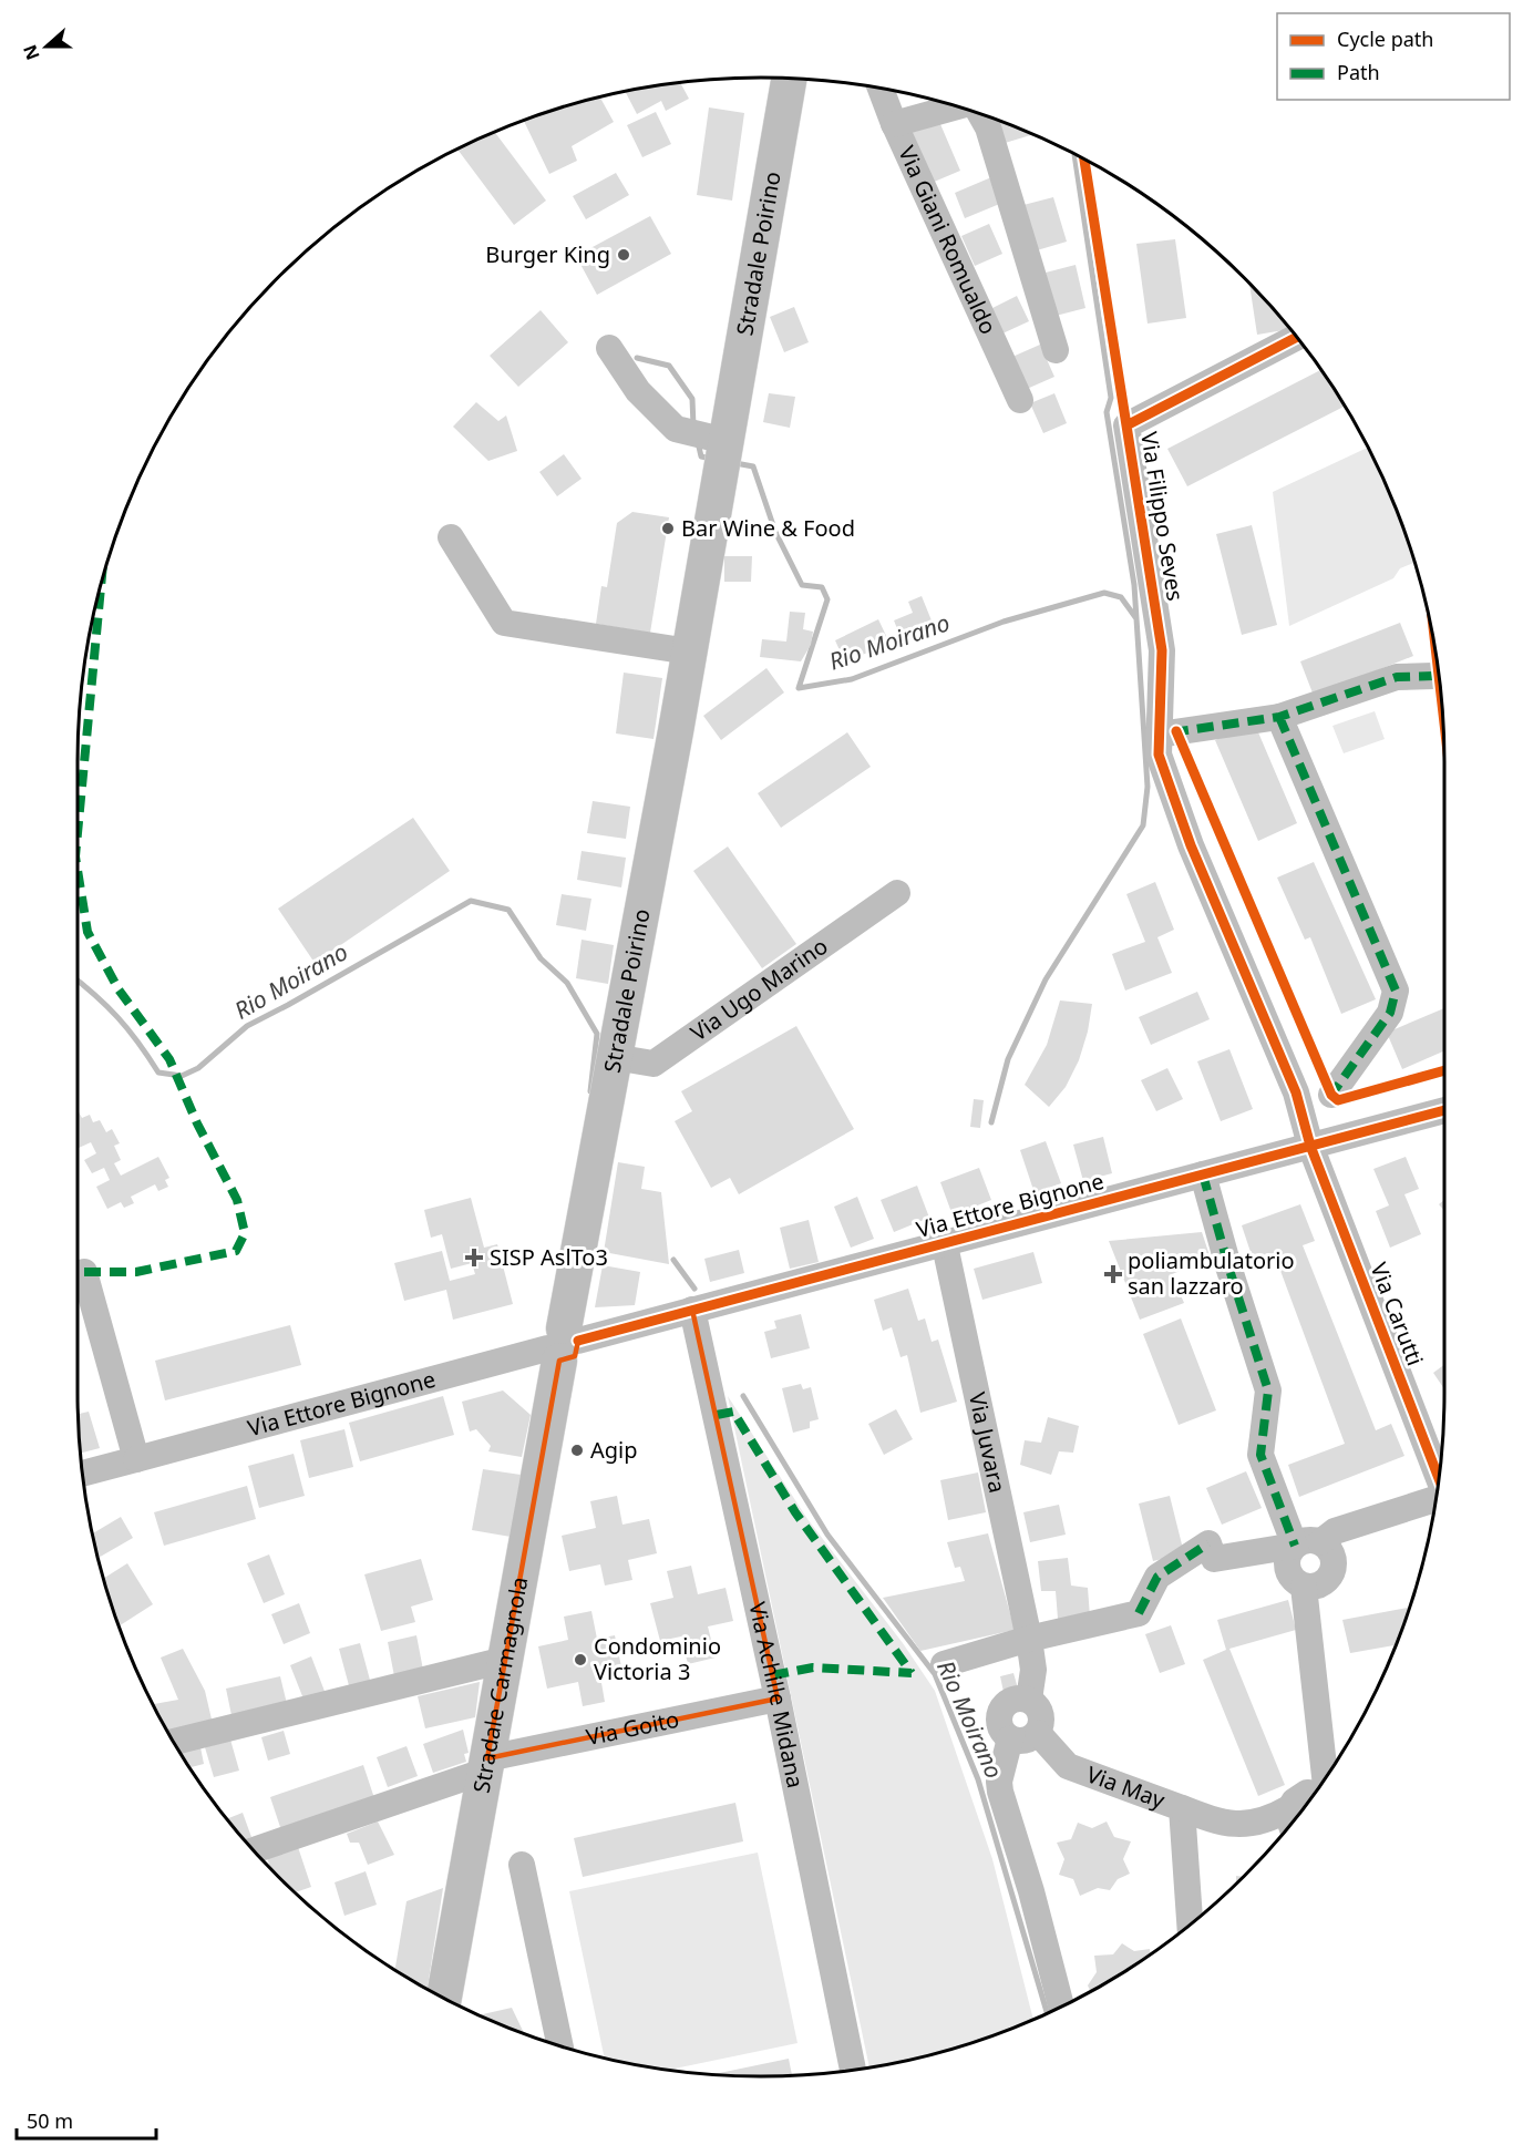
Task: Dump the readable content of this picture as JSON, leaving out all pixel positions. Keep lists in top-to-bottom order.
{
  "streets": {
    "main road": ["Stradale Poirino", "Stradale Carmagnola"],
    "street": [
      "Via Giani Romualdo",
      "Via Filippo Seves",
      "Via Ugo Marino",
      "Via Ettore Bignone",
      "Via Carutti",
      "Via Juvara",
      "Via Achille Midana",
      "Via Goito",
      "Via May"
    ]
  },
  "crossings": [
    ["Stradale Poirino", "Via Ugo Marino"],
    ["Stradale Poirino", "Via Ettore Bignone"],
    ["Stradale Poirino", "Stradale Carmagnola"],
    ["Via Filippo Seves", "Via Carutti"],
    ["Via Ettore Bignone", "Via Carutti"],
    ["Via Ettore Bignone", "Via Juvara"],
    ["Via Ettore Bignone", "Stradale Carmagnola"],
    ["Via Ettore Bignone", "Via Achille Midana"],
    ["Via Juvara", "Via May"],
    ["Stradale Carmagnola", "Via Goito"],
    ["Via Achille Midana", "Via Goito"]
  ],
  "water": ["Rio Moirano"],
  "places": {
    "other": [
      "Burger King",
      "Bar Wine & Food",
      "Agip",
      "Condominio Victoria 3"
    ],
    "health": ["SISP AslTo3", "poliambulatorio san lazzaro"]
  },
  "legend": ["Cycle path", "Path"],
  "scale_bar": "50 m",
  "north": "left"
}
